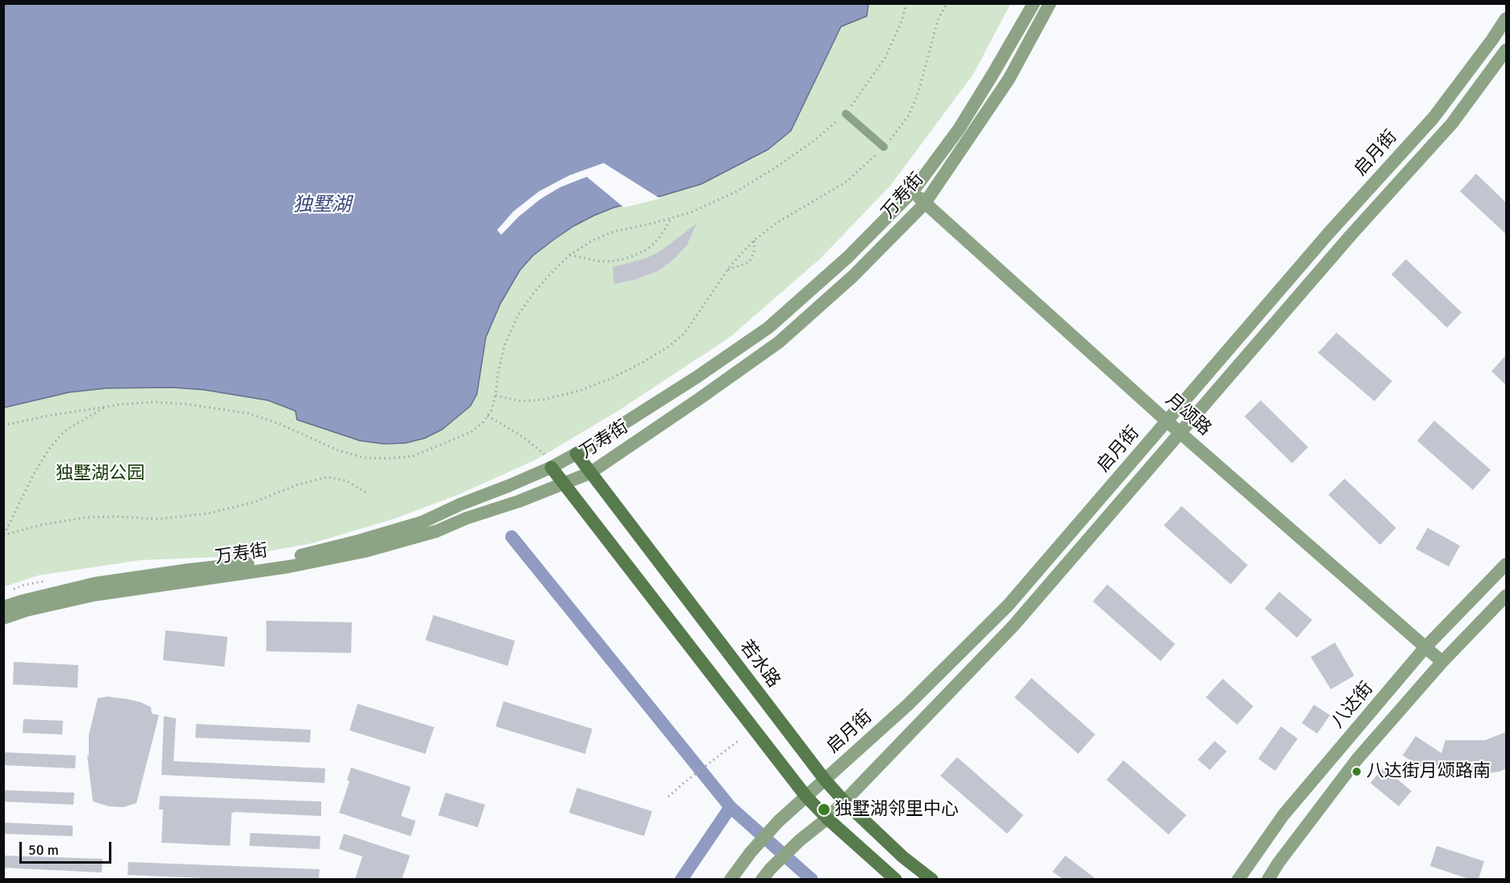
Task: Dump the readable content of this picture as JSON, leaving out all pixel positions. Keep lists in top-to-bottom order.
{
  "streets": {
    "main road": ["若水路"],
    "street": [
      "启月街",
      "万寿街",
      "月颂路",
      "八达街"
    ]
  },
  "crossings": [
    ["启月街", "月颂路"],
    ["启月街", "若水路"],
    ["万寿街", "月颂路"],
    ["万寿街", "若水路"],
    ["月颂路", "八达街"]
  ],
  "water": ["独墅湖"],
  "parks": ["独墅湖公园"],
  "places": ["八达街月颂路南", "独墅湖邻里中心"],
  "scale_bar": "50 m"
}
